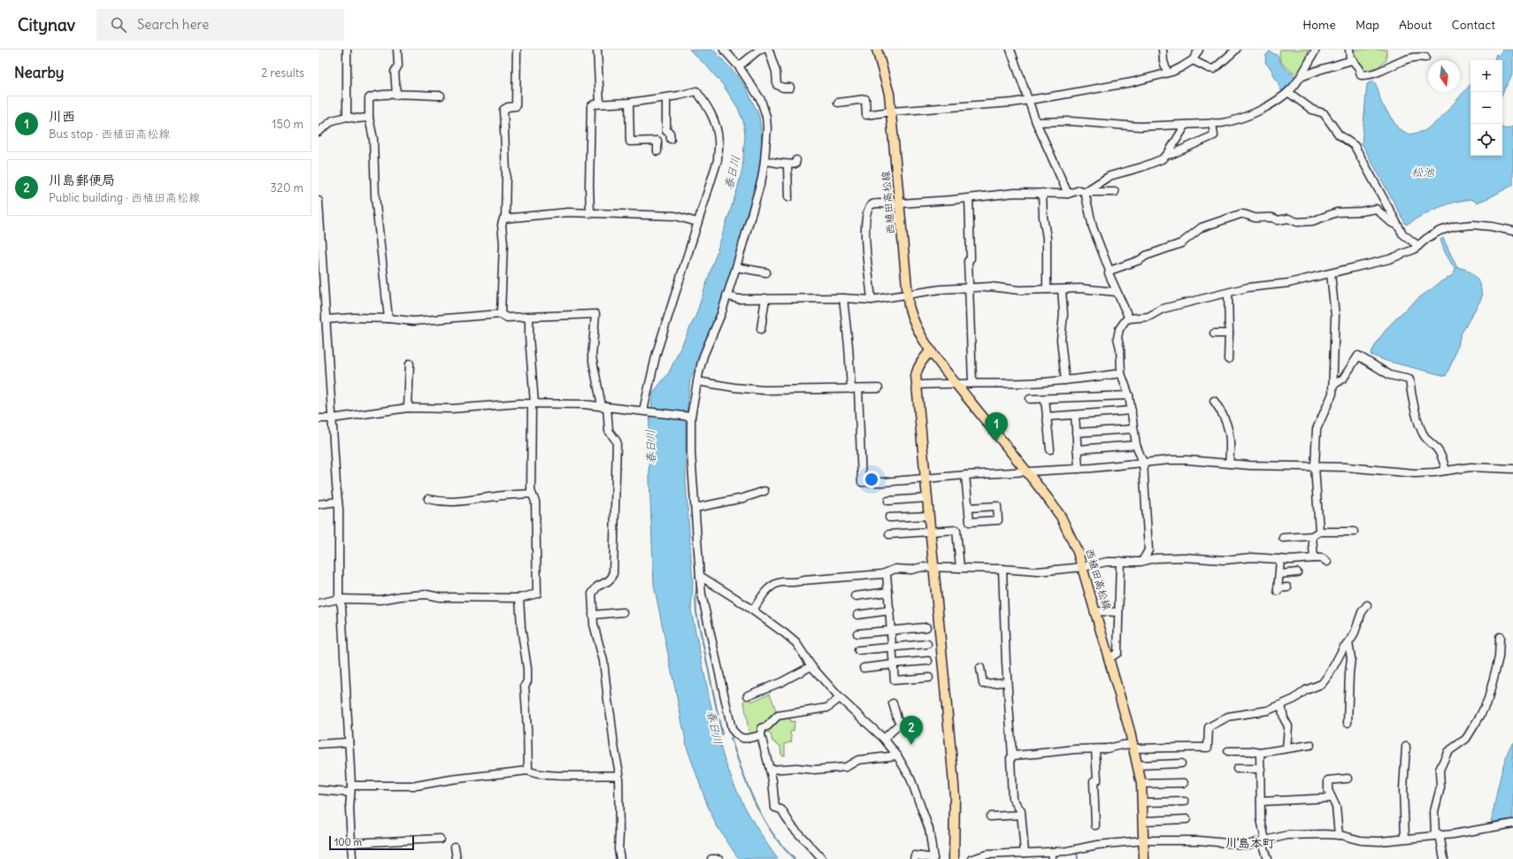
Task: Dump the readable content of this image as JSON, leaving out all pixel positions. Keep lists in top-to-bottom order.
{
  "streets": {
    "main road": ["西植田高松線"]
  },
  "districts": ["川島本町"],
  "water": ["松池", "春日川"],
  "scale_bar": "100 m",
  "north": "bottom",
  "page": {
    "header": "Citynav",
    "search": "Search here",
    "nav": [
      "Home",
      "Map",
      "About",
      "Contact"
    ],
    "heading": ["Nearby", "2 results"],
    "map_buttons": ["+", "−"],
    "list": [
      {
        "mark": "1",
        "name": "川西",
        "note": "Bus stop · 西植田高松線",
        "value": "150 m"
      },
      {
        "mark": "2",
        "name": "川島郵便局",
        "note": "Public building · 西植田高松線",
        "value": "320 m"
      }
    ],
    "pins": ["1", "2"],
    "scale": "100 m"
  }
}
